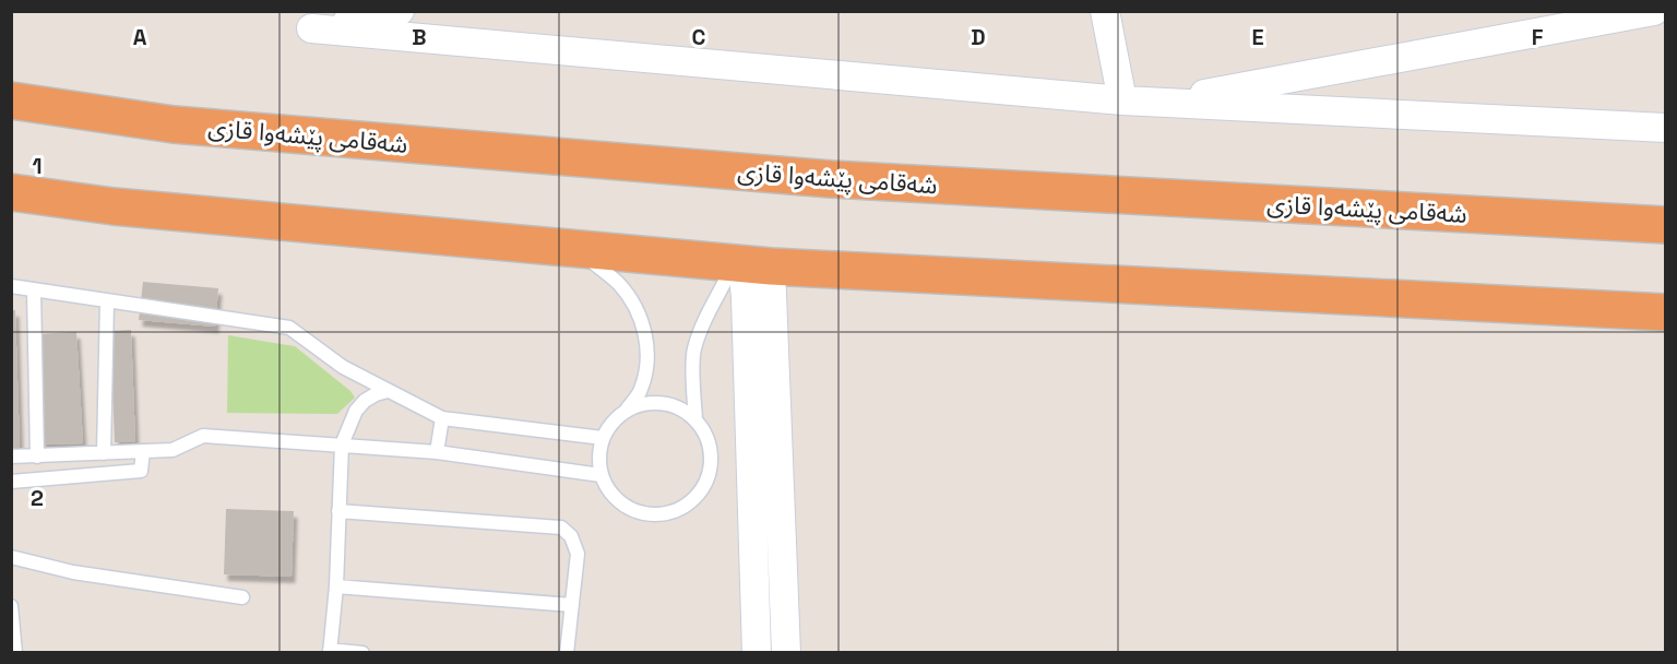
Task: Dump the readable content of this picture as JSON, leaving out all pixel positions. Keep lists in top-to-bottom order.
{
  "streets": {
    "highway": ["شەقامی پێشەوا قازی"]
  },
  "grid": {
    "columns": [
      "A",
      "B",
      "C",
      "D",
      "E",
      "F"
    ],
    "rows": ["1", "2"]
  }
}
